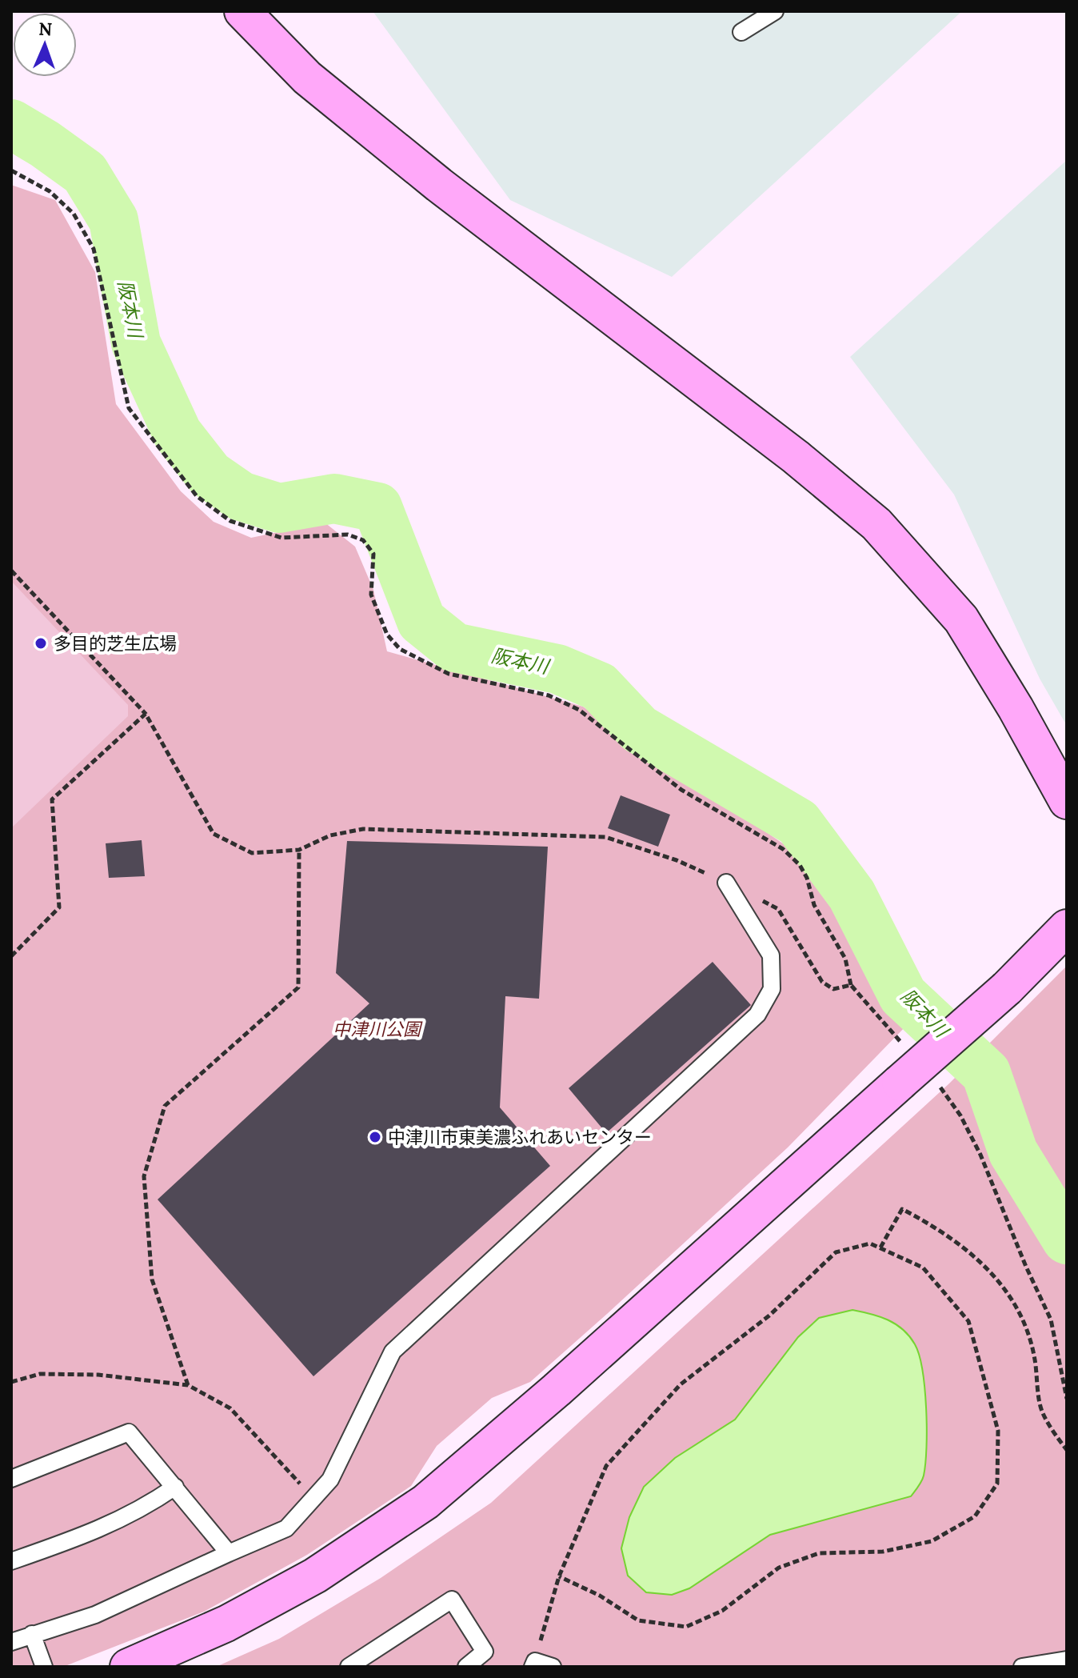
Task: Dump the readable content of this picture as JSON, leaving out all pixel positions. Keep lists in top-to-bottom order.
{
  "water": ["阪本川"],
  "parks": ["中津川公園"],
  "places": ["多目的芝生広場", "中津川市東美濃ふれあいセンター"],
  "north": "top"
}
